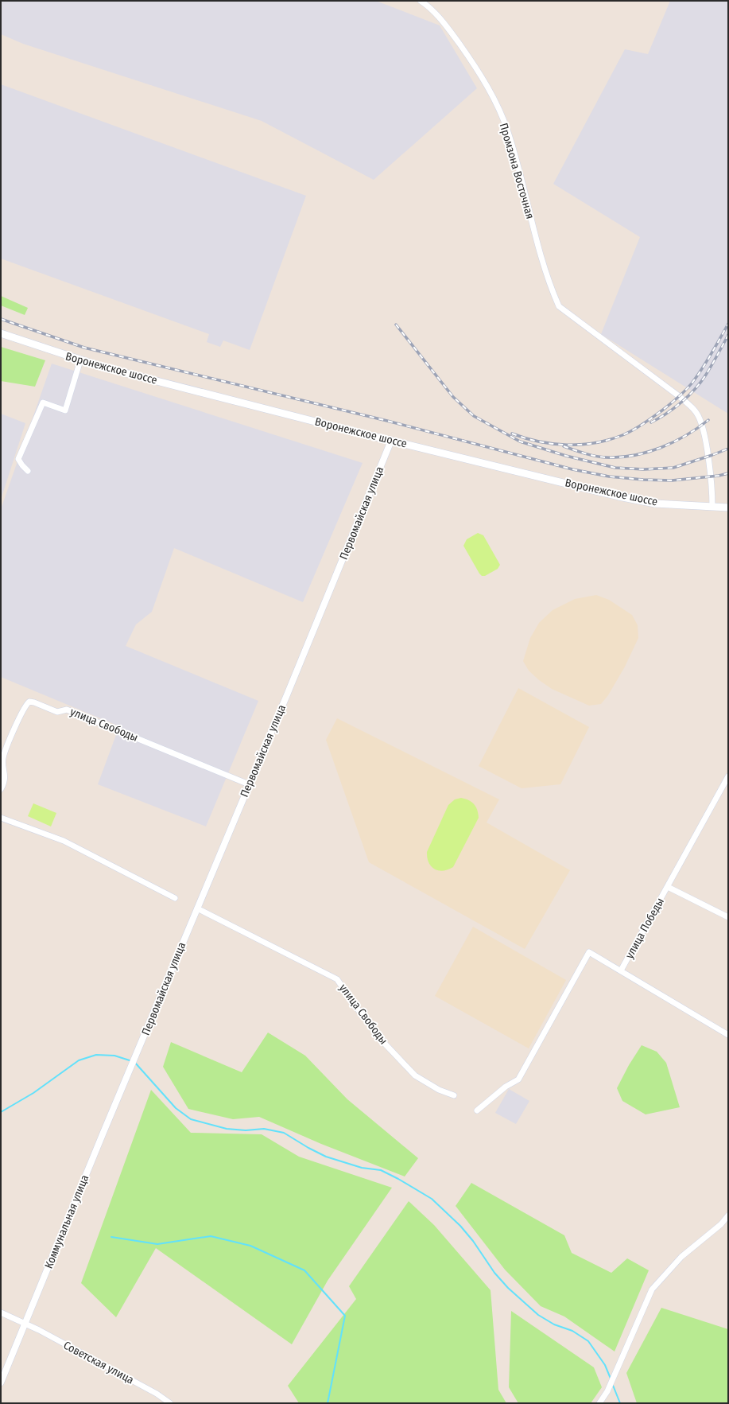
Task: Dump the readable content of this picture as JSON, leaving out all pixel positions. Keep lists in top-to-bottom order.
{
  "streets": {
    "main road": ["Воронежское шоссе"],
    "street": [
      "Промзона Восточная",
      "Первомайская улица",
      "улица Свободы",
      "улица Победы",
      "Коммунальная улица",
      "Советская улица"
    ]
  },
  "crossings": [
    ["Промзона Восточная", "Воронежское шоссе"],
    ["Воронежское шоссе", "Первомайская улица"],
    ["Первомайская улица", "улица Свободы"],
    ["Первомайская улица", "Коммунальная улица"],
    ["Коммунальная улица", "Советская улица"]
  ]
}
